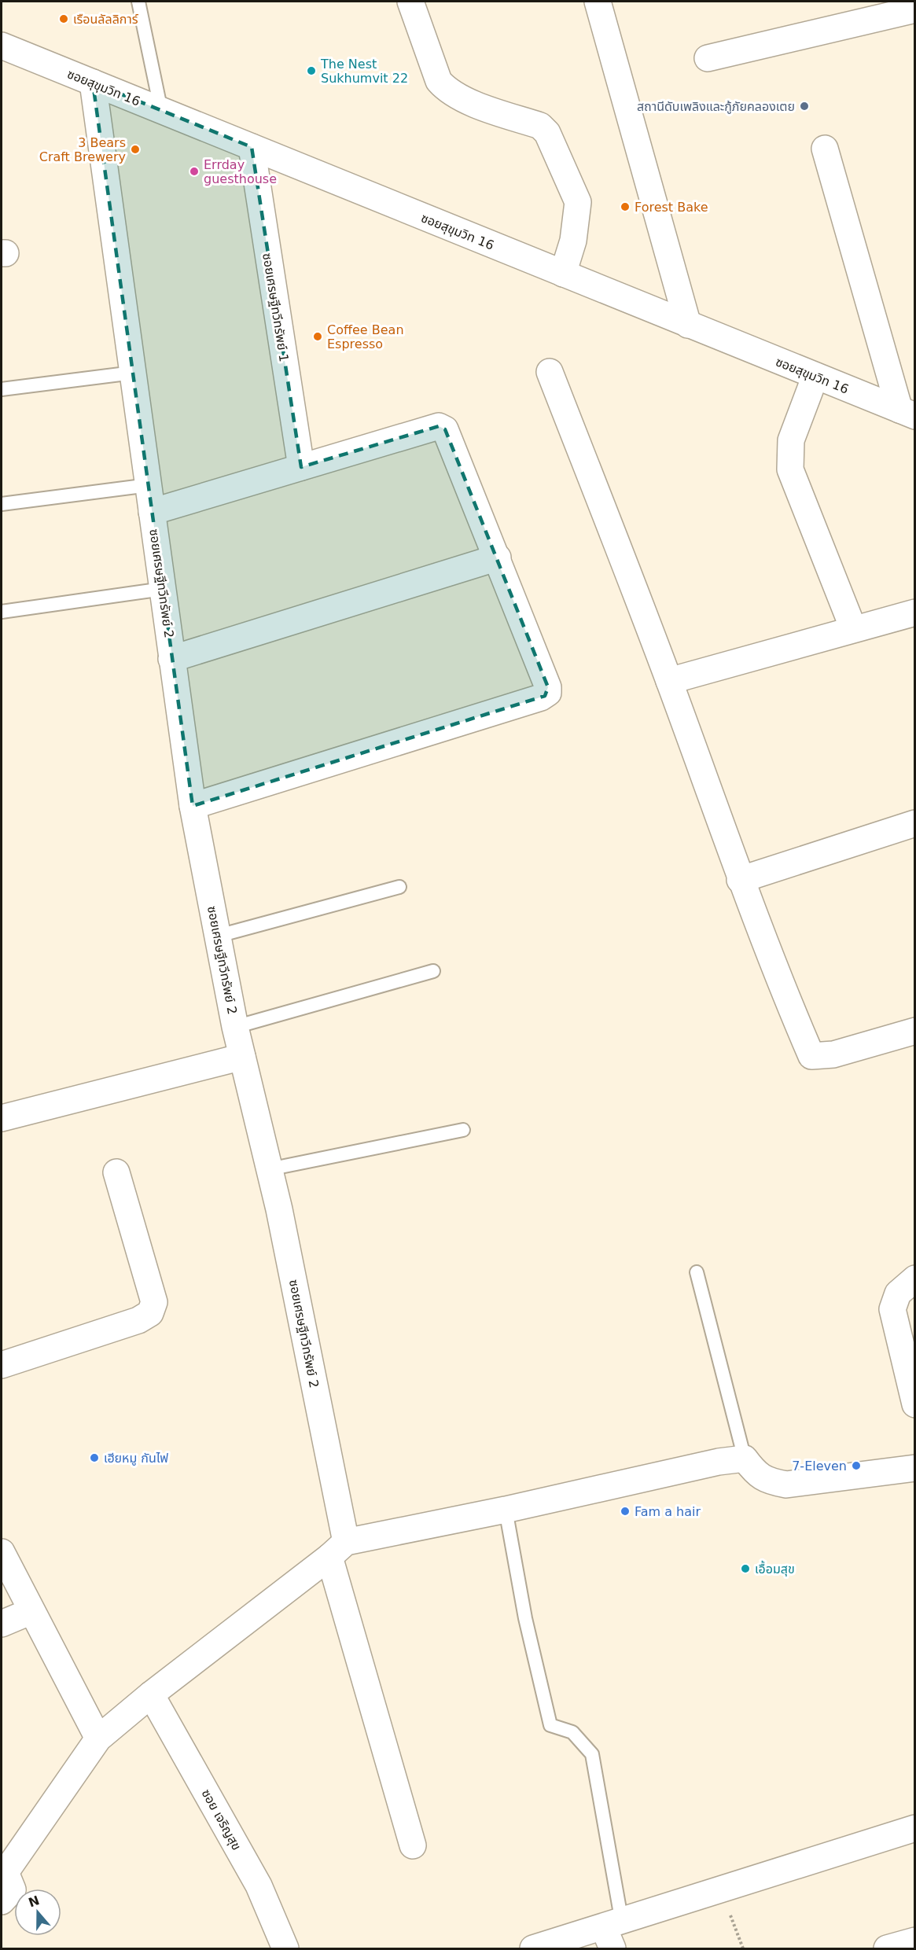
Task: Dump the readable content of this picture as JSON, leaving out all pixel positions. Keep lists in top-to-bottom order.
{
  "streets": {
    "street": [
      "ซอยสุขุมวิท 16",
      "ซอยเศรษฐีทวีทรัพย์ 1",
      "ซอยเศรษฐีทวีทรัพย์ 2",
      "ซอย เจริญสุข"
    ]
  },
  "crossings": [
    ["ซอยสุขุมวิท 16", "ซอยเศรษฐีทวีทรัพย์ 1"],
    ["ซอยสุขุมวิท 16", "ซอยเศรษฐีทวีทรัพย์ 2"]
  ],
  "places": [
    "เรือนลัลลิการ์",
    "The Nest Sukhumvit 22",
    "สถานีดับเพลิงและกู้ภัยคลองเตย",
    "3 Bears Craft Brewery",
    "Errday guesthouse",
    "Forest Bake",
    "Coffee Bean Espresso",
    "เฮียหมู กันไฟ",
    "7-Eleven",
    "Fam a hair",
    "เอื้อมสุข"
  ],
  "north": "top"
}
